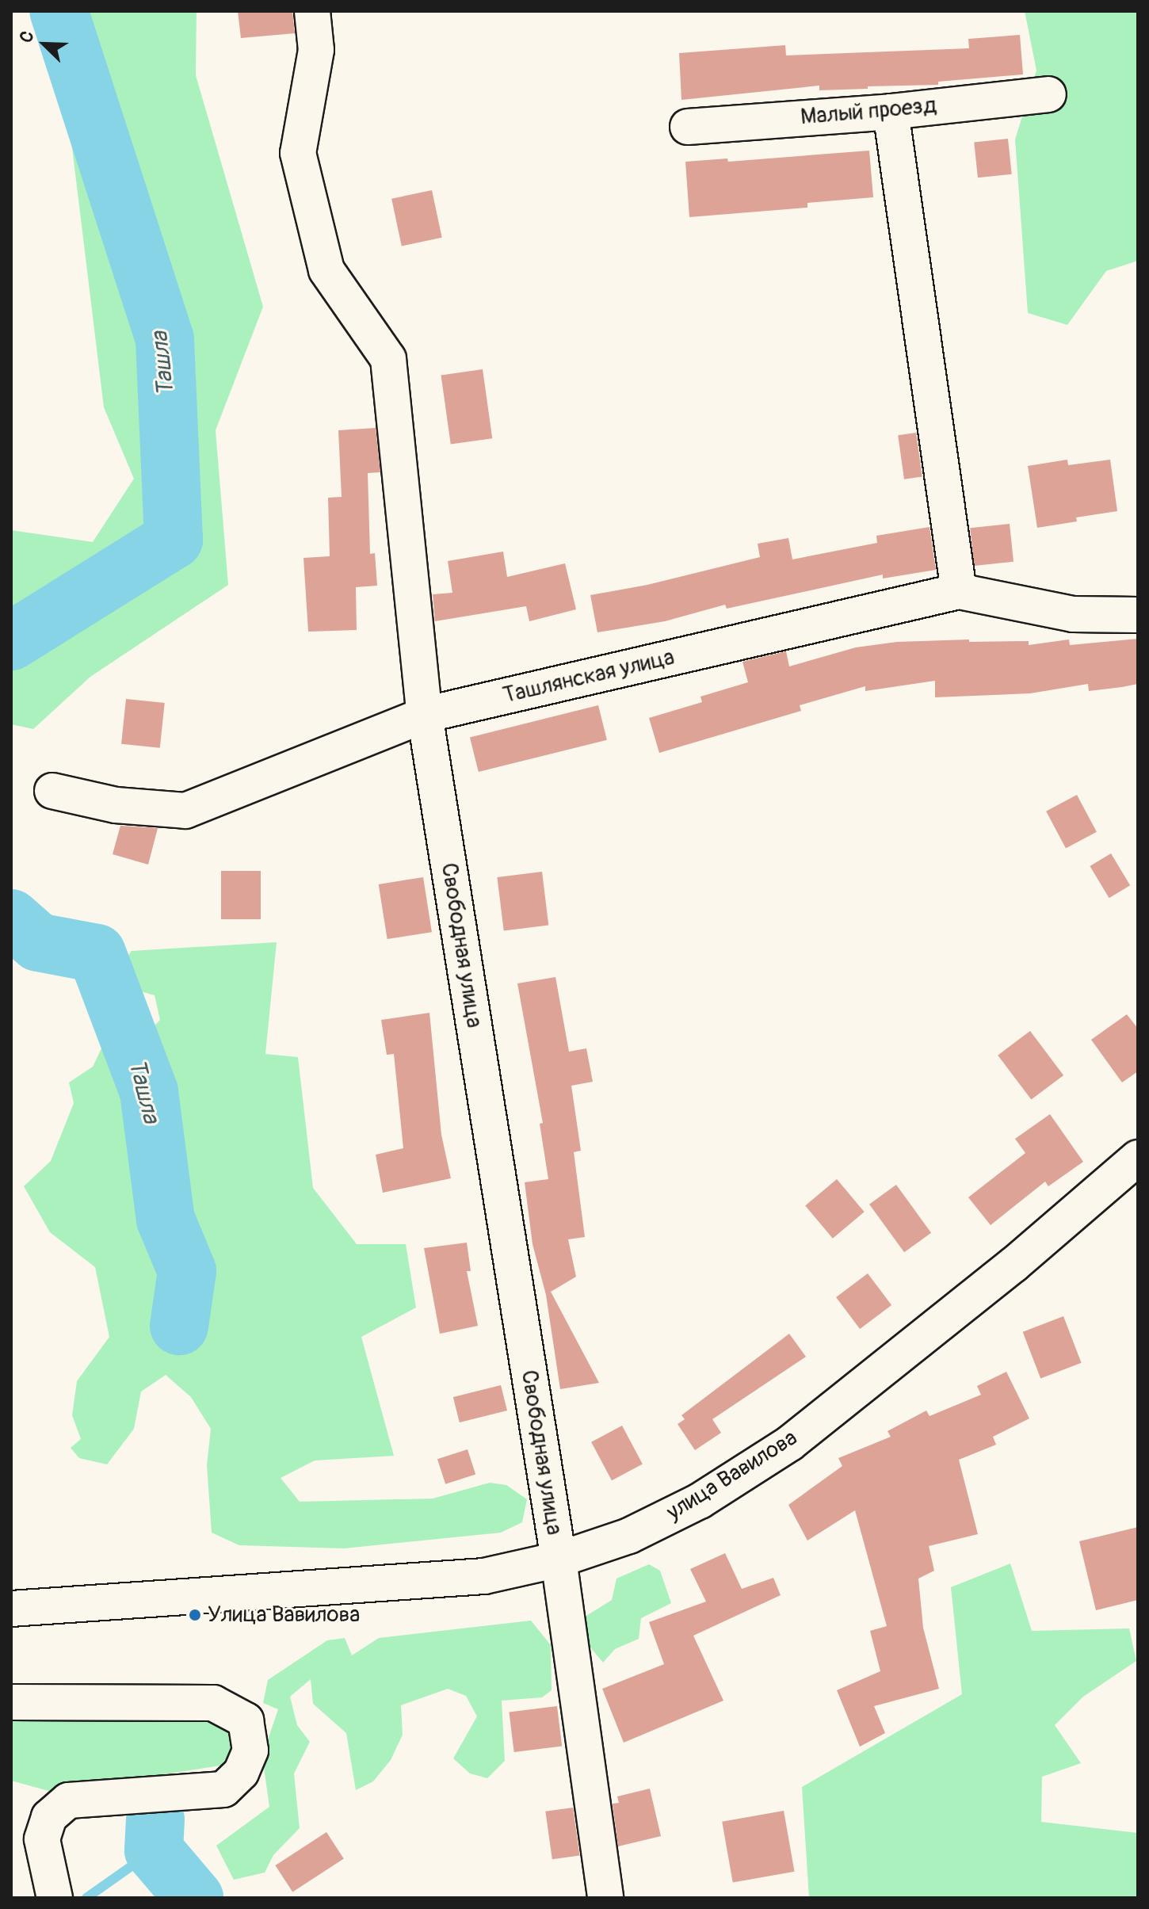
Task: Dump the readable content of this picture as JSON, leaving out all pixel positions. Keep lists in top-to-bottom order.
{
  "streets": {
    "street": [
      "Малый проезд",
      "Ташлянская улица",
      "Свободная улица",
      "улица Вавилова"
    ]
  },
  "crossings": [
    ["Ташлянская улица", "Свободная улица"],
    ["Свободная улица", "улица Вавилова"]
  ],
  "water": ["Ташла"],
  "places": ["Улица Вавилова"],
  "north": "top left"
}
